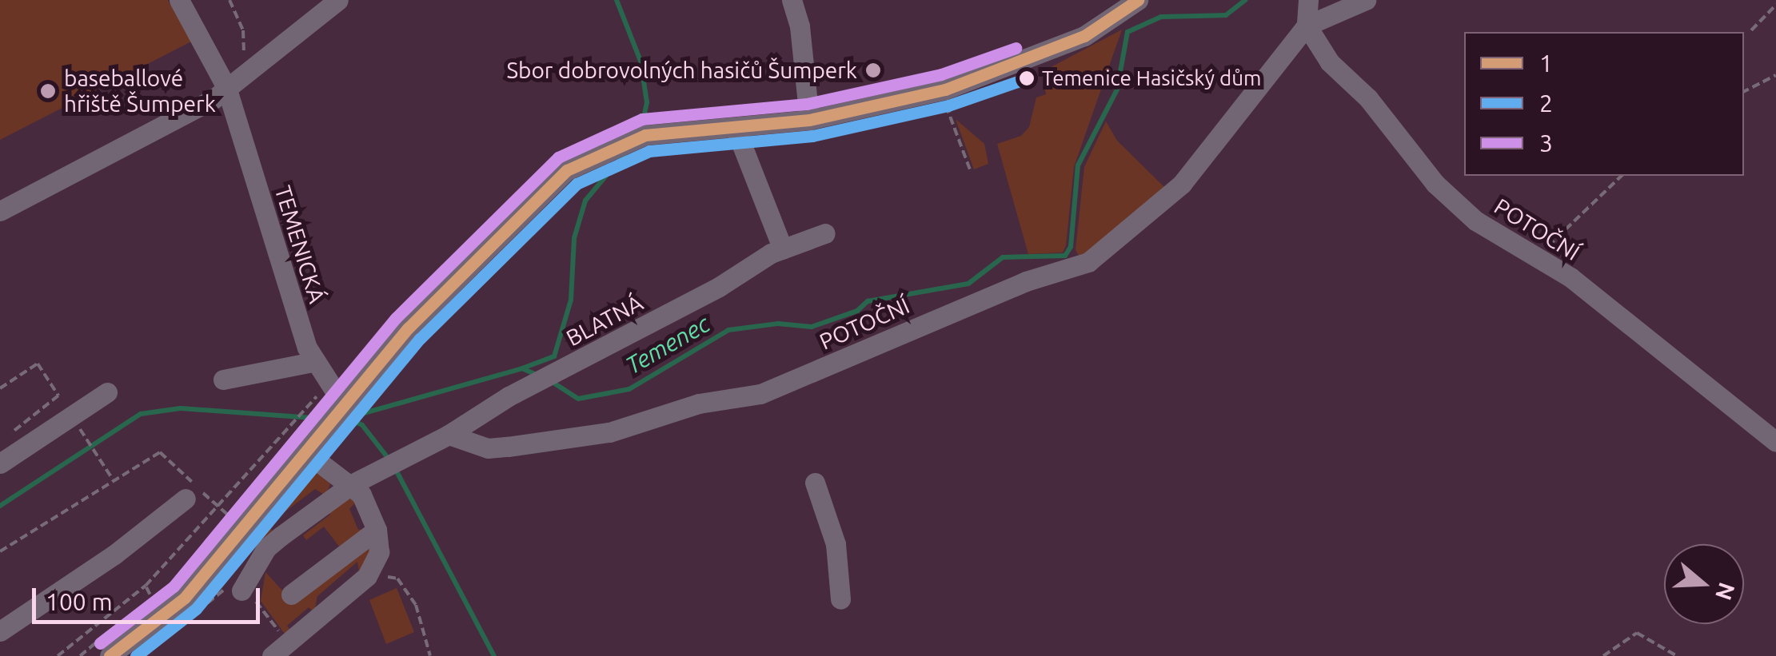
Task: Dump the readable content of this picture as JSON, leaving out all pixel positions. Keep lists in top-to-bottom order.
{
  "streets": {
    "street": ["POTOČNÍ", "TEMENICKÁ", "BLATNÁ"]
  },
  "crossings": [
    ["POTOČNÍ", "BLATNÁ"]
  ],
  "water": ["Temenec"],
  "places": ["Sbor dobrovolných hasičů Šumperk", "Temenice Hasičský dům", "baseballové hřiště Šumperk"],
  "lines": ["transit line 1", "transit line 3", "transit line 2"],
  "legend": ["1", "2", "3"],
  "scale_bar": "100 m",
  "north": "right"
}
